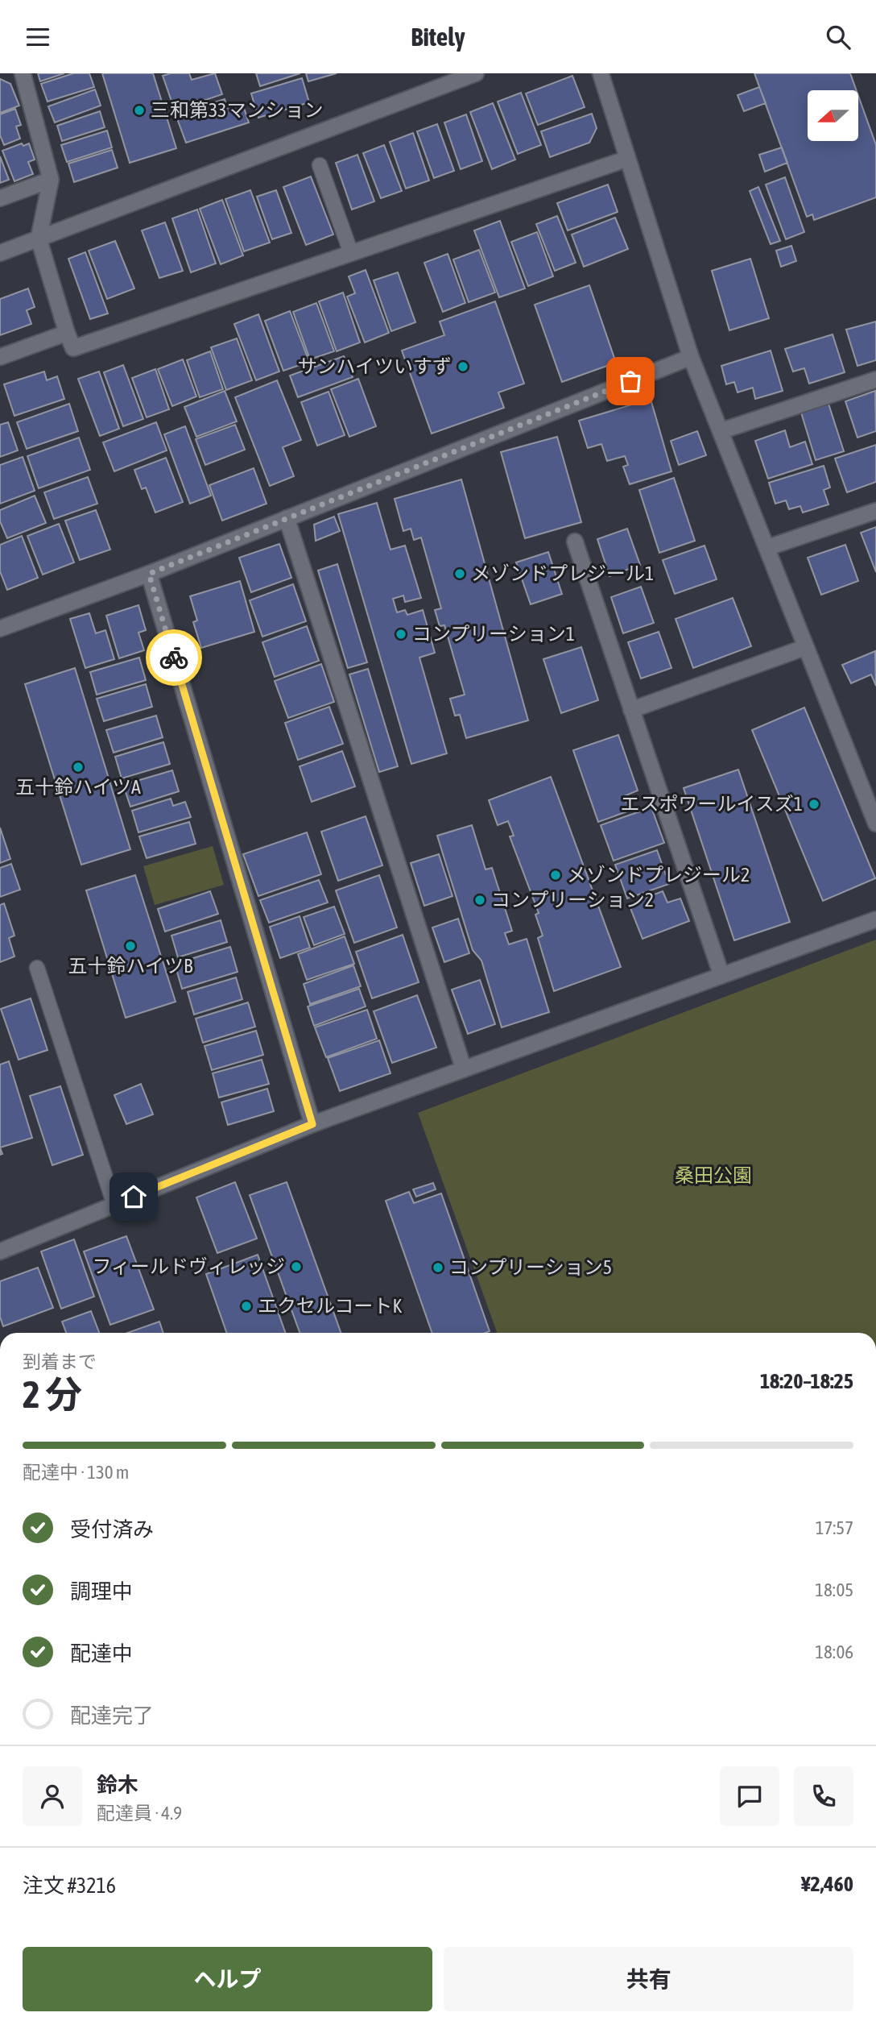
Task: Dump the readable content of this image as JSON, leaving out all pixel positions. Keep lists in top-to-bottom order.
{
  "parks": ["桑田公園"],
  "places": [
    "三和第33マンション",
    "サンハイツいすず",
    "メゾンドプレジール1",
    "コンプリーション1",
    "五十鈴ハイツA",
    "エスポワールイスズ1",
    "メゾンドプレジール2",
    "コンプリーション2",
    "五十鈴ハイツB",
    "フィールドヴィレッジ",
    "コンプリーション5",
    "エクセルコートK"
  ],
  "north": "left",
  "page": {
    "header": "Bitely",
    "heading": ["2 分", "到着まで", "18:20–18:25"],
    "panel": [
      "鈴木",
      "配達員 · 4.9",
      "注文 #3216",
      "¥2,460"
    ],
    "bar": "配達中 · 130 m",
    "list": [
      ["受付済み", "17:57"],
      ["調理中", "18:05"],
      ["配達中", "18:06"],
      "配達完了"
    ],
    "buttons": ["ヘルプ", "共有"]
  }
}
